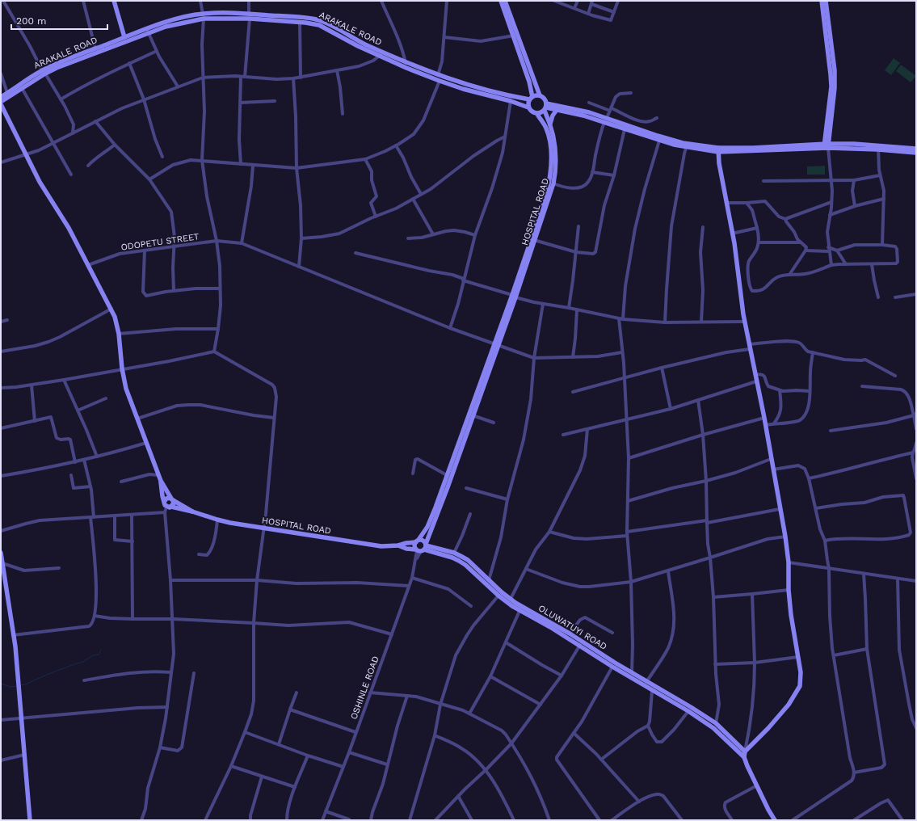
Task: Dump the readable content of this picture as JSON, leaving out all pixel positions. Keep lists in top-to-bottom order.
{
  "streets": {
    "street": [
      "ARAKALE ROAD",
      "HOSPITAL ROAD",
      "ODOPETU STREET",
      "OLUWATUYI ROAD",
      "OSHINLE ROAD"
    ]
  },
  "crossings": [
    ["ARAKALE ROAD", "HOSPITAL ROAD"]
  ],
  "scale_bar": "200 m"
}
